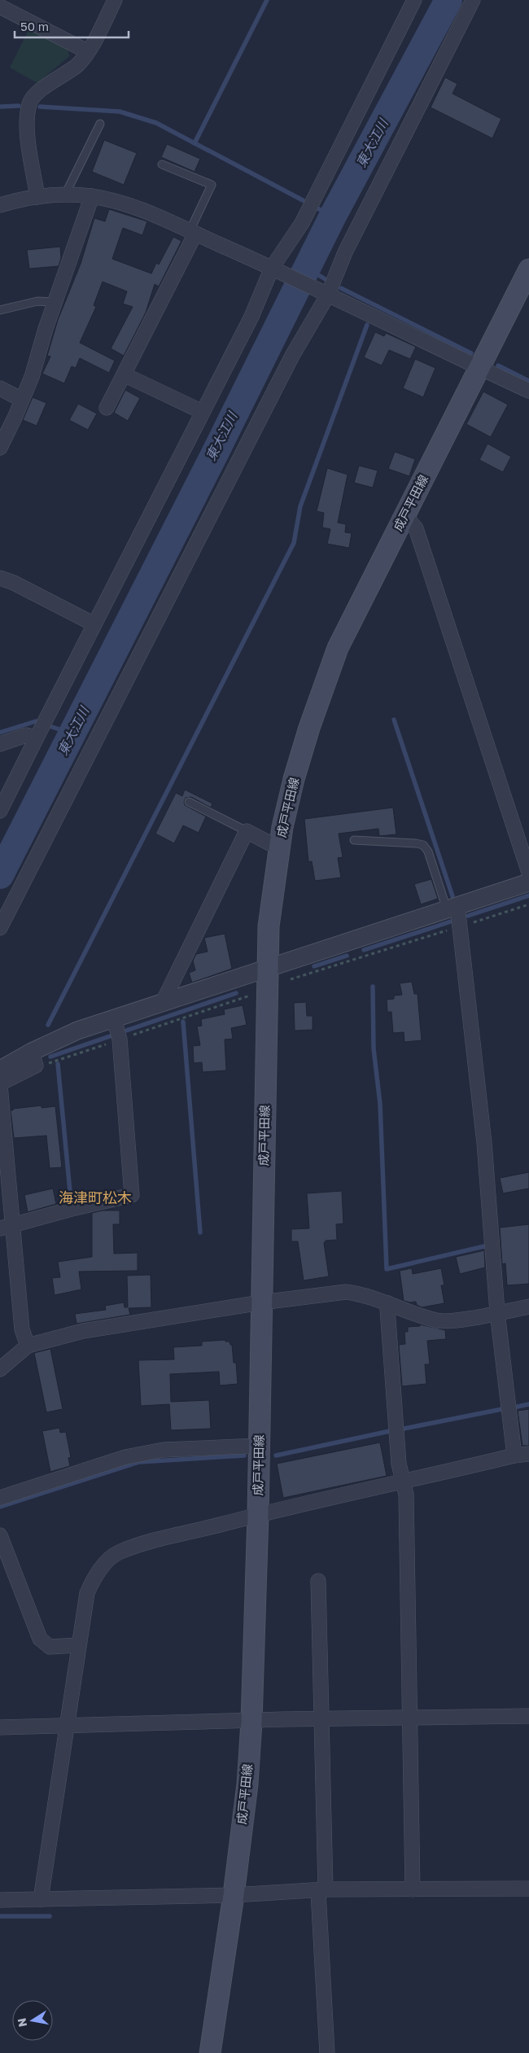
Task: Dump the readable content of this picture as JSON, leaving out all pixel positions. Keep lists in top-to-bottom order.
{
  "streets": {
    "main road": ["成戸平田線"]
  },
  "districts": ["海津町松木"],
  "water": ["東大江川"],
  "scale_bar": "50 m",
  "north": "left"
}
